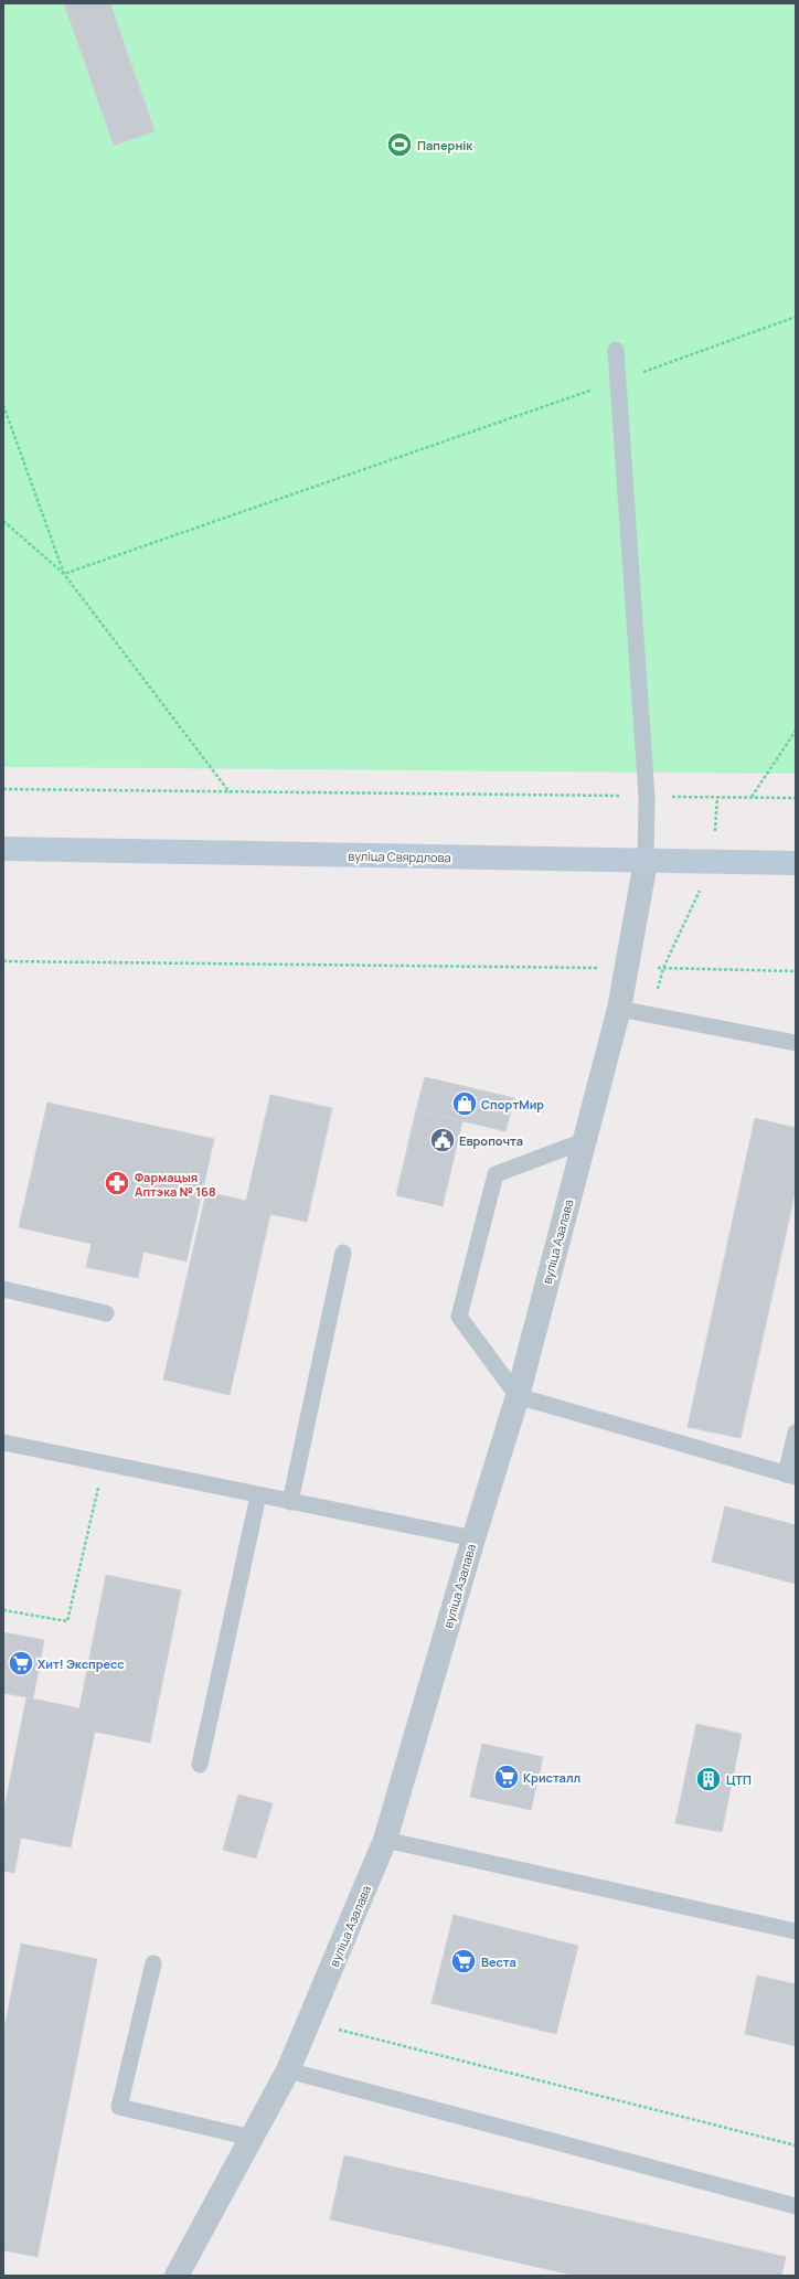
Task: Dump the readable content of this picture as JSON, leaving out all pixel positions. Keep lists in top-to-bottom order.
{
  "streets": {
    "main road": ["вуліца Свярдлова"],
    "street": ["вуліца Азалава"]
  },
  "crossings": [
    ["вуліца Свярдлова", "вуліца Азалава"]
  ],
  "places": {
    "sports": ["Папернік"],
    "shop": ["СпортМир"],
    "public building": ["Европочта"],
    "pharmacy": ["Фармацыя Аптэка № 168"],
    "supermarket": ["Хит! Экспресс", "Кристалл", "Веста"],
    "building": ["ЦТП"]
  }
}
